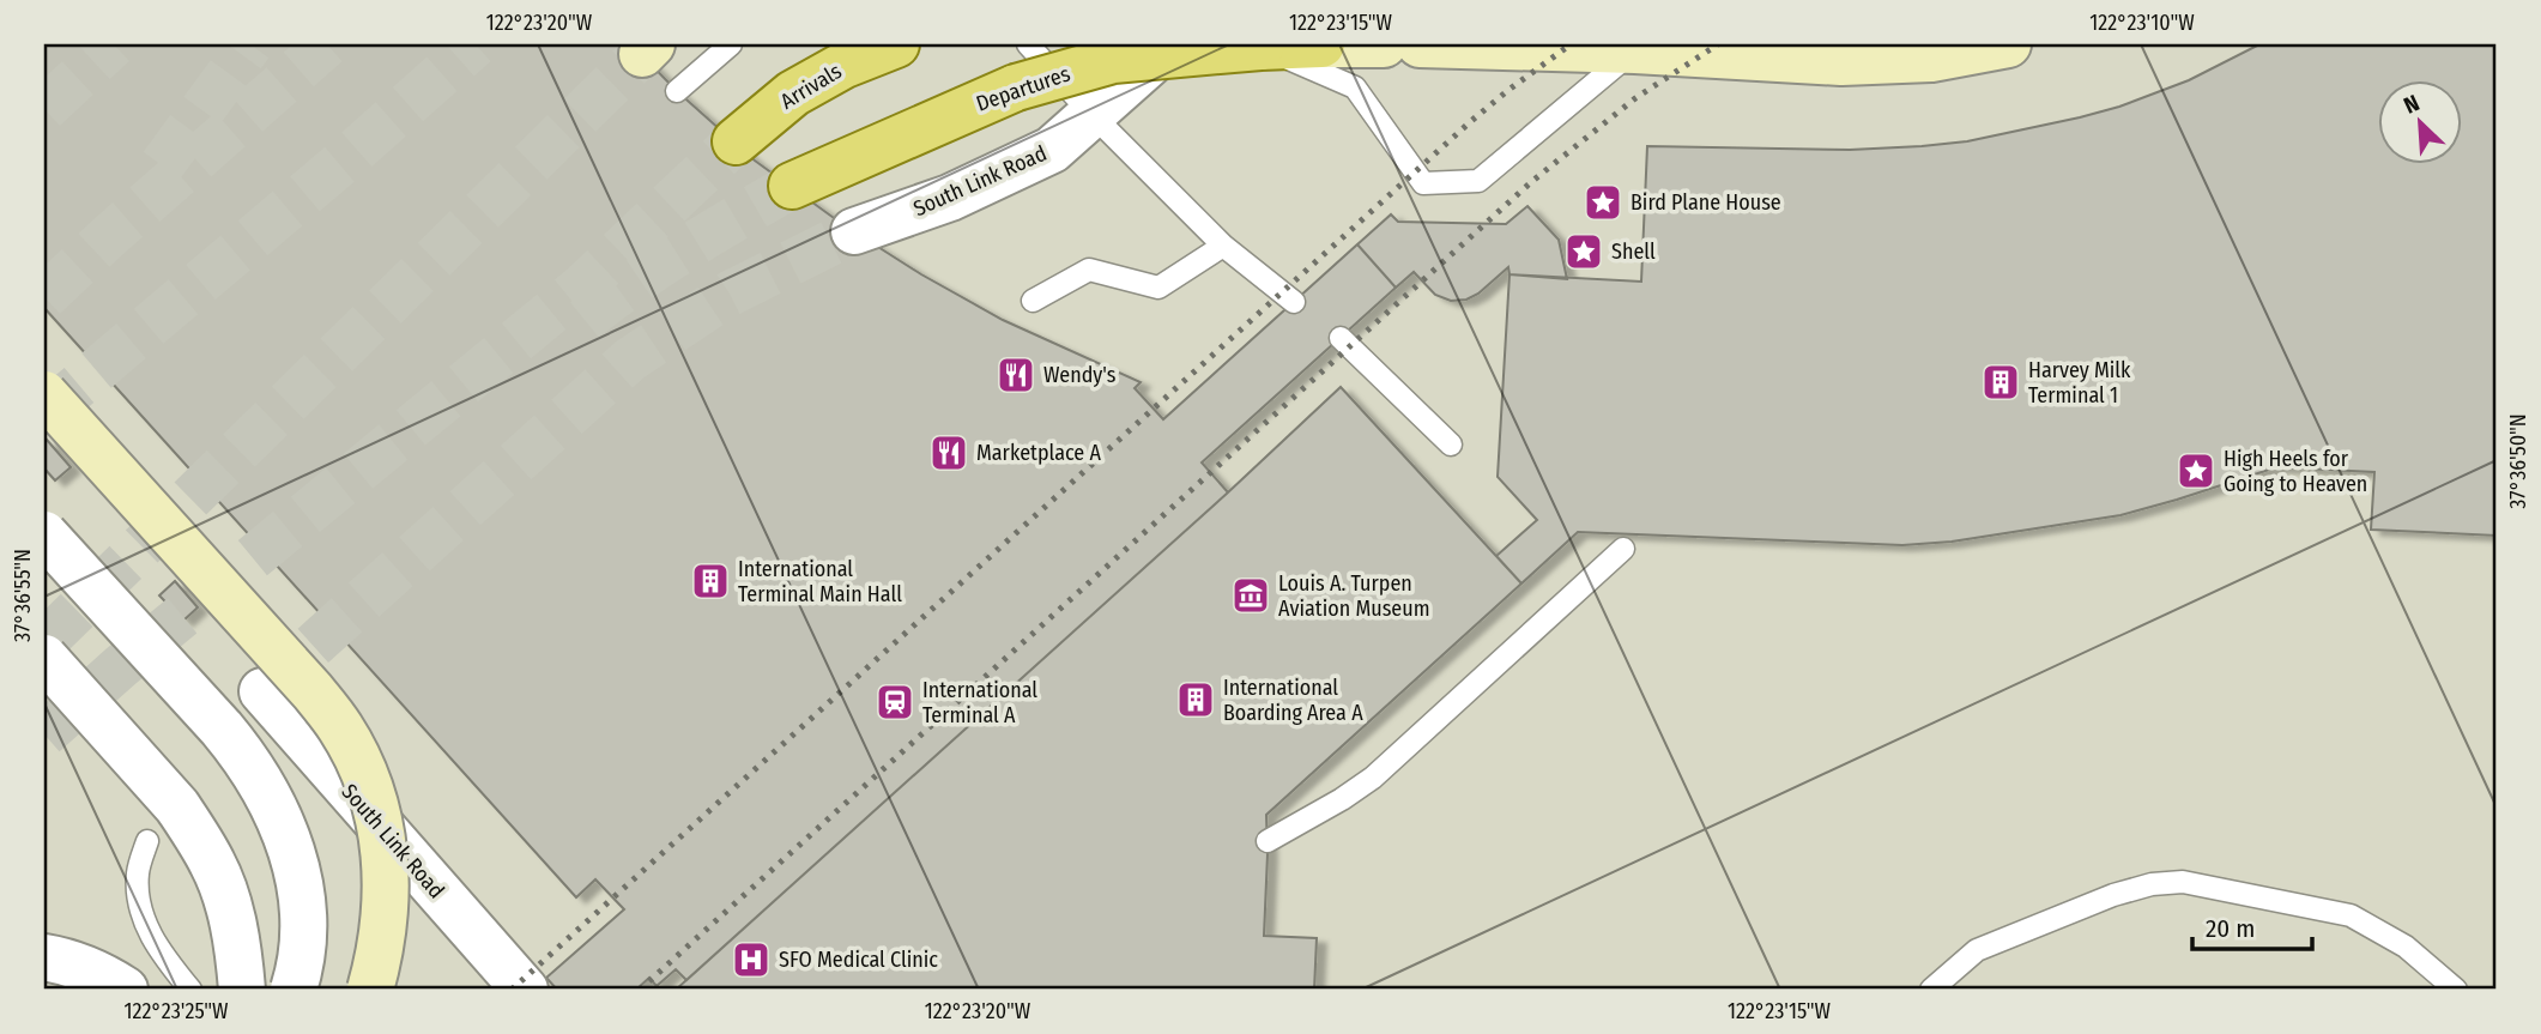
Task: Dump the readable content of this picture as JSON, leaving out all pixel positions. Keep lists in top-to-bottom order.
{
  "streets": {
    "main road": ["Arrivals", "Departures"],
    "street": ["South Link Road"]
  },
  "places": {
    "place": ["Bird Plane House", "Shell", "High Heels for Going to Heaven"],
    "restaurant": ["Wendy's", "Marketplace A"],
    "building": ["Harvey Milk Terminal 1", "International Terminal Main Hall", "International Boarding Area A"],
    "museum": ["Louis A. Turpen Aviation Museum"],
    "station": ["International Terminal A"],
    "hospital": ["SFO Medical Clinic"]
  },
  "scale_bar": "20 m",
  "north": "top left",
  "coordinates": [
    "122°23'20\"W",
    "122°23'15\"W",
    "122°23'10\"W",
    "37°36'50\"N",
    "37°36'55\"N",
    "122°23'25\"W"
  ]
}
